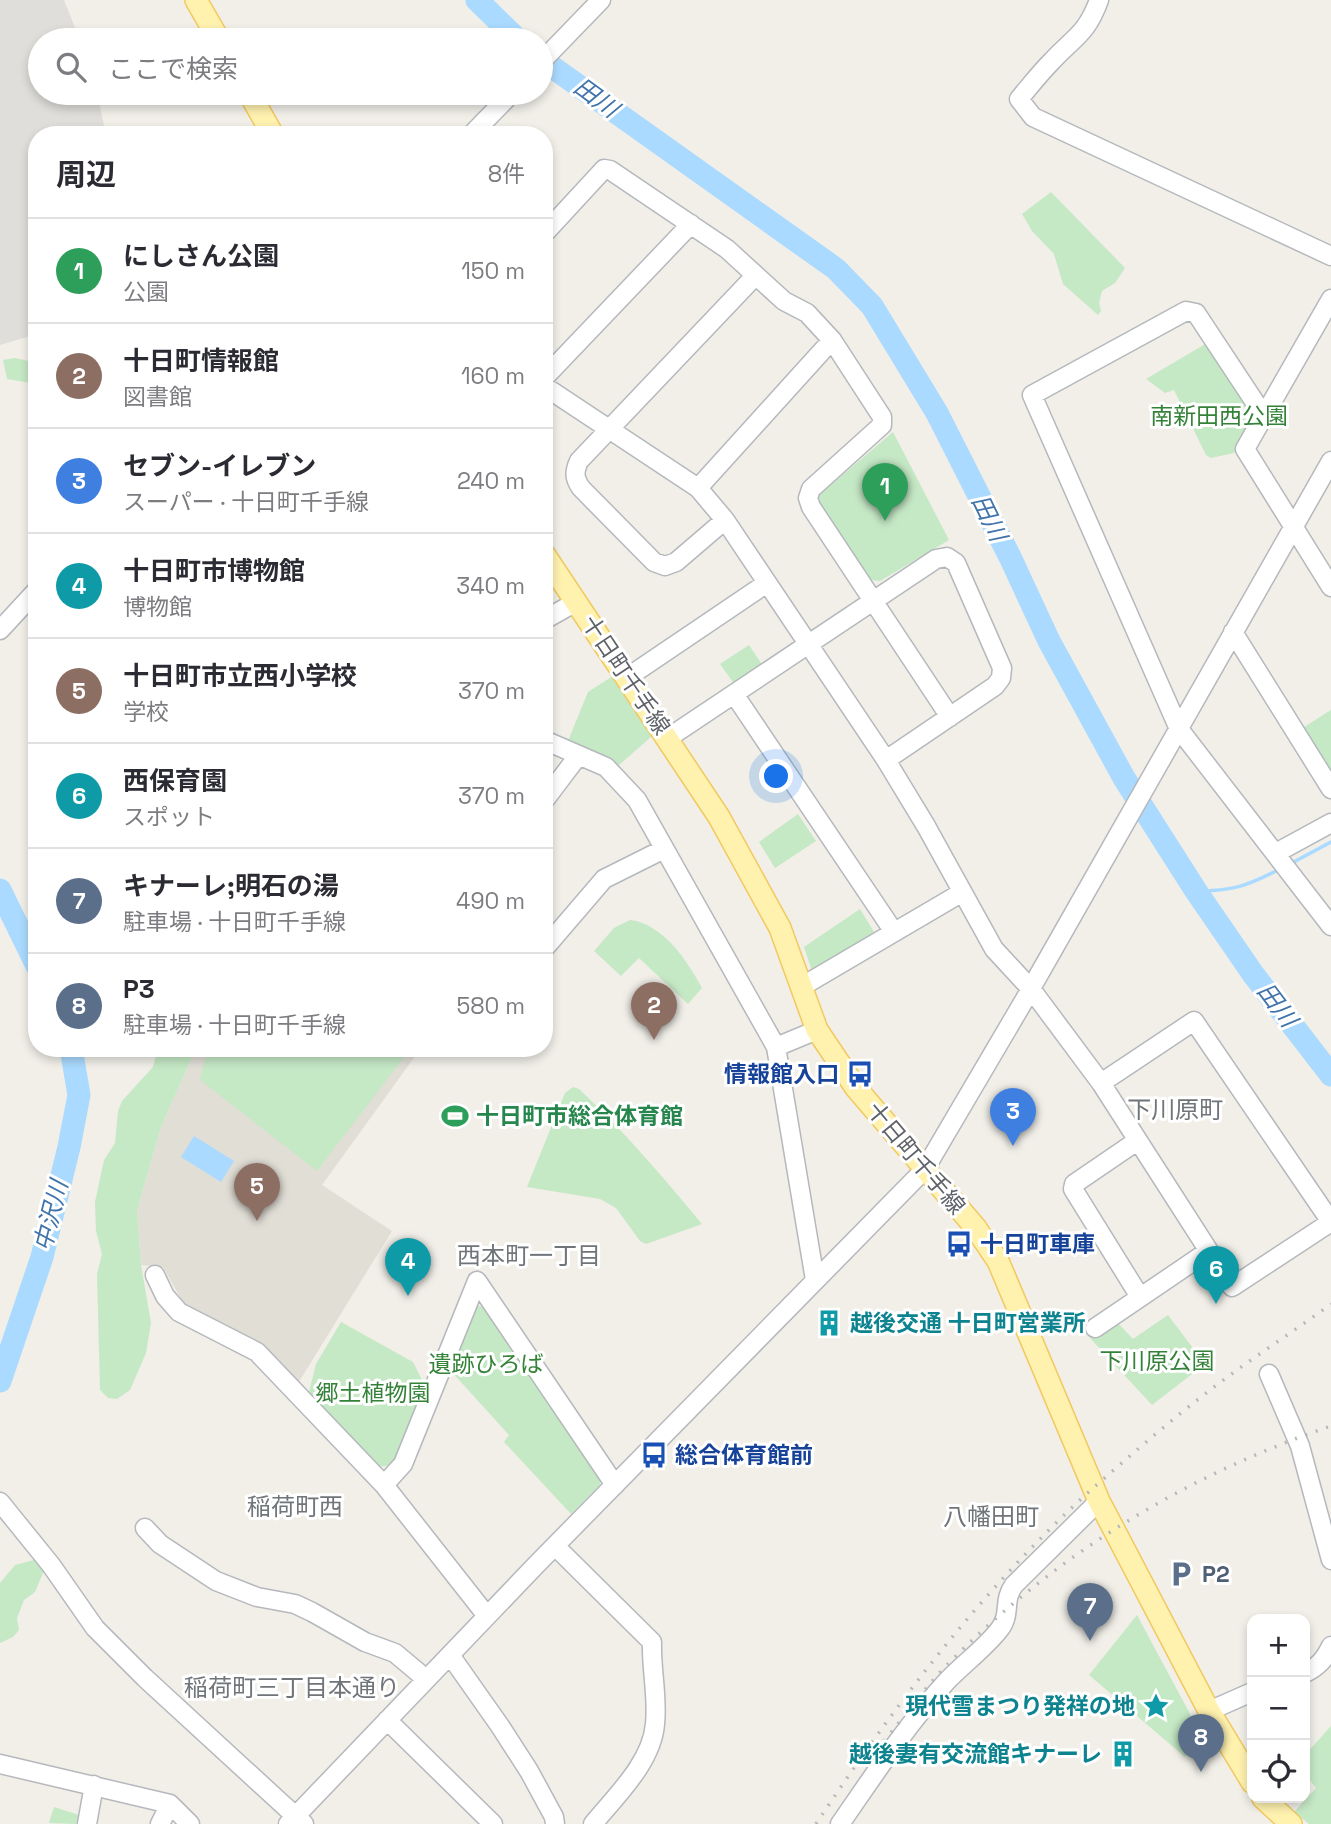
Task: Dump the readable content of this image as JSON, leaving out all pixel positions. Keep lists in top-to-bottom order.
{
  "streets": {
    "main road": ["十日町千手線"]
  },
  "districts": [
    "下川原町",
    "西本町一丁目",
    "稲荷町西",
    "八幡田町",
    "稲荷町三丁目本通り"
  ],
  "water": ["田川", "中沢川"],
  "parks": [
    "南新田西公園",
    "下川原公園",
    "遺跡ひろば",
    "郷土植物園"
  ],
  "places": {
    "bus stop": ["情報館入口", "十日町車庫", "総合体育館前"],
    "sports": ["十日町市総合体育館"],
    "building": ["越後交通 十日町営業所", "越後妻有交流館キナーレ"],
    "parking": ["P2"],
    "place": ["現代雪まつり発祥の地"]
  },
  "page": {
    "search": "ここで検索",
    "heading": ["周辺", "8件"],
    "list": [
      {
        "mark": "1",
        "name": "にしさん公園",
        "note": "公園",
        "value": "150 m"
      },
      {
        "mark": "2",
        "name": "十日町情報館",
        "note": "図書館",
        "value": "160 m"
      },
      {
        "mark": "3",
        "name": "セブン-イレブン",
        "note": "スーパー · 十日町千手線",
        "value": "240 m"
      },
      {
        "mark": "4",
        "name": "十日町市博物館",
        "note": "博物館",
        "value": "340 m"
      },
      {
        "mark": "5",
        "name": "十日町市立西小学校",
        "note": "学校",
        "value": "370 m"
      },
      {
        "mark": "6",
        "name": "西保育園",
        "note": "スポット",
        "value": "370 m"
      },
      {
        "mark": "7",
        "name": "キナーレ;明石の湯",
        "note": "駐車場 · 十日町千手線",
        "value": "490 m"
      },
      {
        "mark": "8",
        "name": "P3",
        "note": "駐車場 · 十日町千手線",
        "value": "580 m"
      }
    ],
    "pins": [
      "1",
      "2",
      "3",
      "5",
      "4",
      "6",
      "7",
      "8"
    ],
    "map_buttons": ["+", "−"]
  }
}
